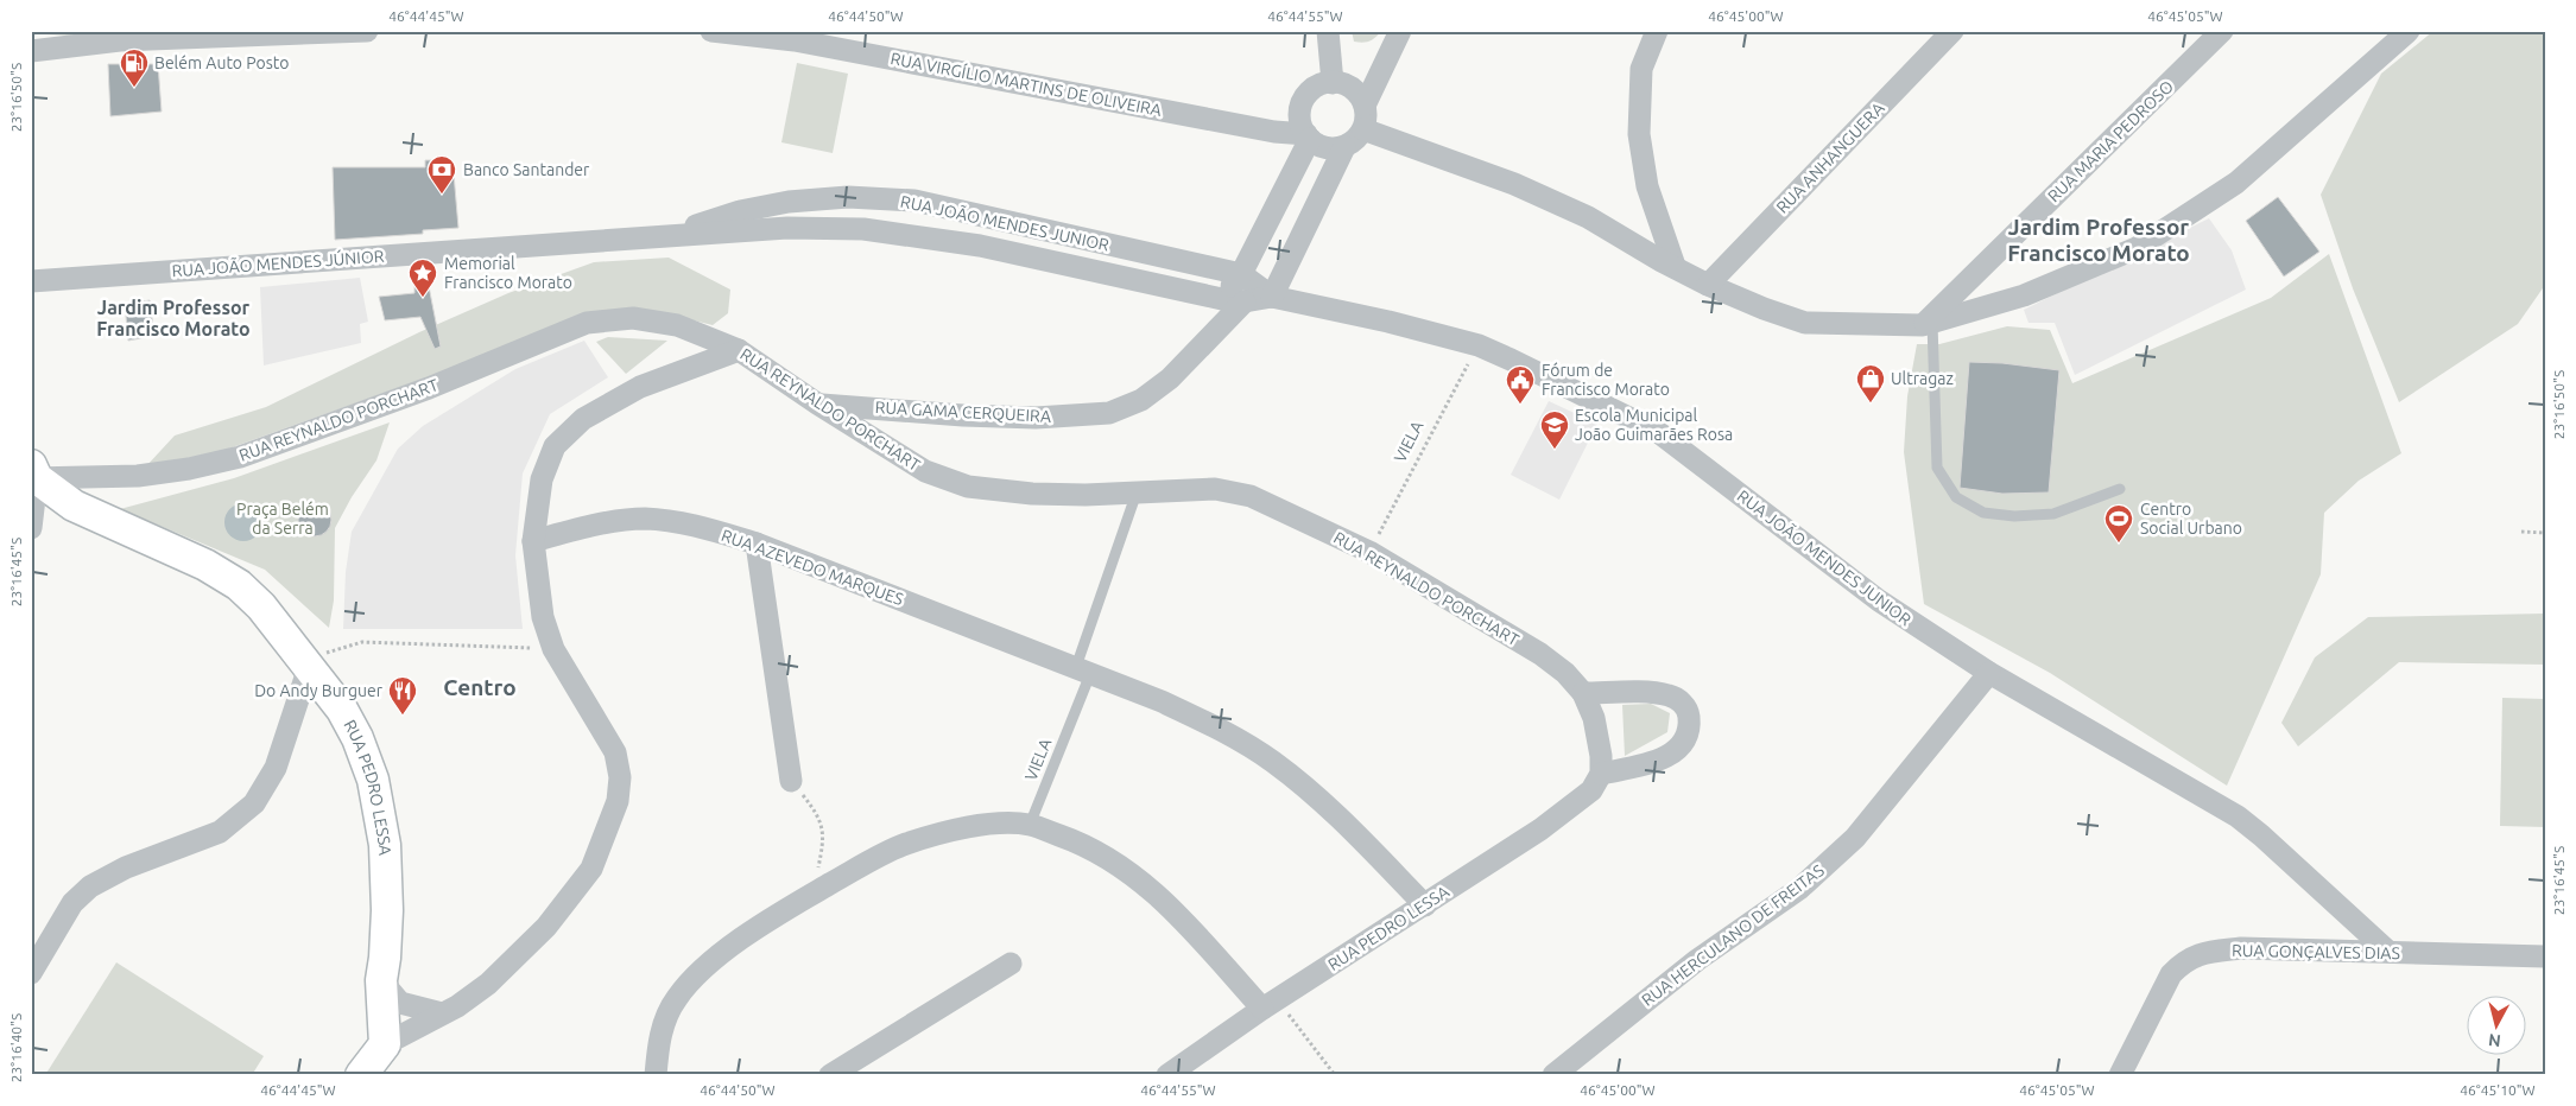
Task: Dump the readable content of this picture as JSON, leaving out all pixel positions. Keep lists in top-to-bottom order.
{
  "streets": {
    "main road": ["RUA PEDRO LESSA"],
    "street": [
      "RUA VIRGÍLIO MARTINS DE OLIVEIRA",
      "RUA MARIA PEDROSO",
      "RUA ANHANGUERA",
      "RUA JOÃO MENDES JUNIOR",
      "RUA JOÃO MENDES JÚNIOR",
      "RUA REYNALDO PORCHART",
      "RUA GAMA CERQUEIRA",
      "RUA AZEVEDO MARQUES",
      "RUA HERCULANO DE FREITAS",
      "RUA GONÇALVES DIAS"
    ],
    "lane": ["VIELA"]
  },
  "crossings": [
    ["RUA JOÃO MENDES JUNIOR", "RUA JOÃO MENDES JÚNIOR"],
    ["RUA JOÃO MENDES JUNIOR", "RUA GAMA CERQUEIRA"],
    ["RUA JOÃO MENDES JUNIOR", "VIELA"],
    ["RUA JOÃO MENDES JUNIOR", "RUA HERCULANO DE FREITAS"],
    ["RUA JOÃO MENDES JUNIOR", "RUA GONÇALVES DIAS"],
    ["RUA REYNALDO PORCHART", "RUA GAMA CERQUEIRA"],
    ["RUA REYNALDO PORCHART", "VIELA"],
    ["RUA REYNALDO PORCHART", "RUA PEDRO LESSA"],
    ["VIELA", "RUA AZEVEDO MARQUES"],
    ["RUA AZEVEDO MARQUES", "RUA PEDRO LESSA"]
  ],
  "districts": ["Jardim Professor Francisco Morato", "Jardim Professor Francisco Morato", "Centro"],
  "parks": ["Praça Belém da Serra"],
  "places": {
    "fuel station": ["Belém Auto Posto"],
    "bank": ["Banco Santander"],
    "place": ["Memorial Francisco Morato"],
    "shop": ["Ultragaz"],
    "public building": ["Fórum de Francisco Morato"],
    "school or university": ["Escola Municipal João Guimarães Rosa"],
    "sports": ["Centro Social Urbano"],
    "restaurant": ["Do Andy Burguer"]
  },
  "north": "bottom",
  "coordinates": [
    "46°44'45\"W",
    "46°44'50\"W",
    "46°44'55\"W",
    "46°45'00\"W",
    "46°45'05\"W",
    "23°16'50\"S",
    "23°16'45\"S",
    "23°16'40\"S",
    "46°45'10\"W"
  ]
}
